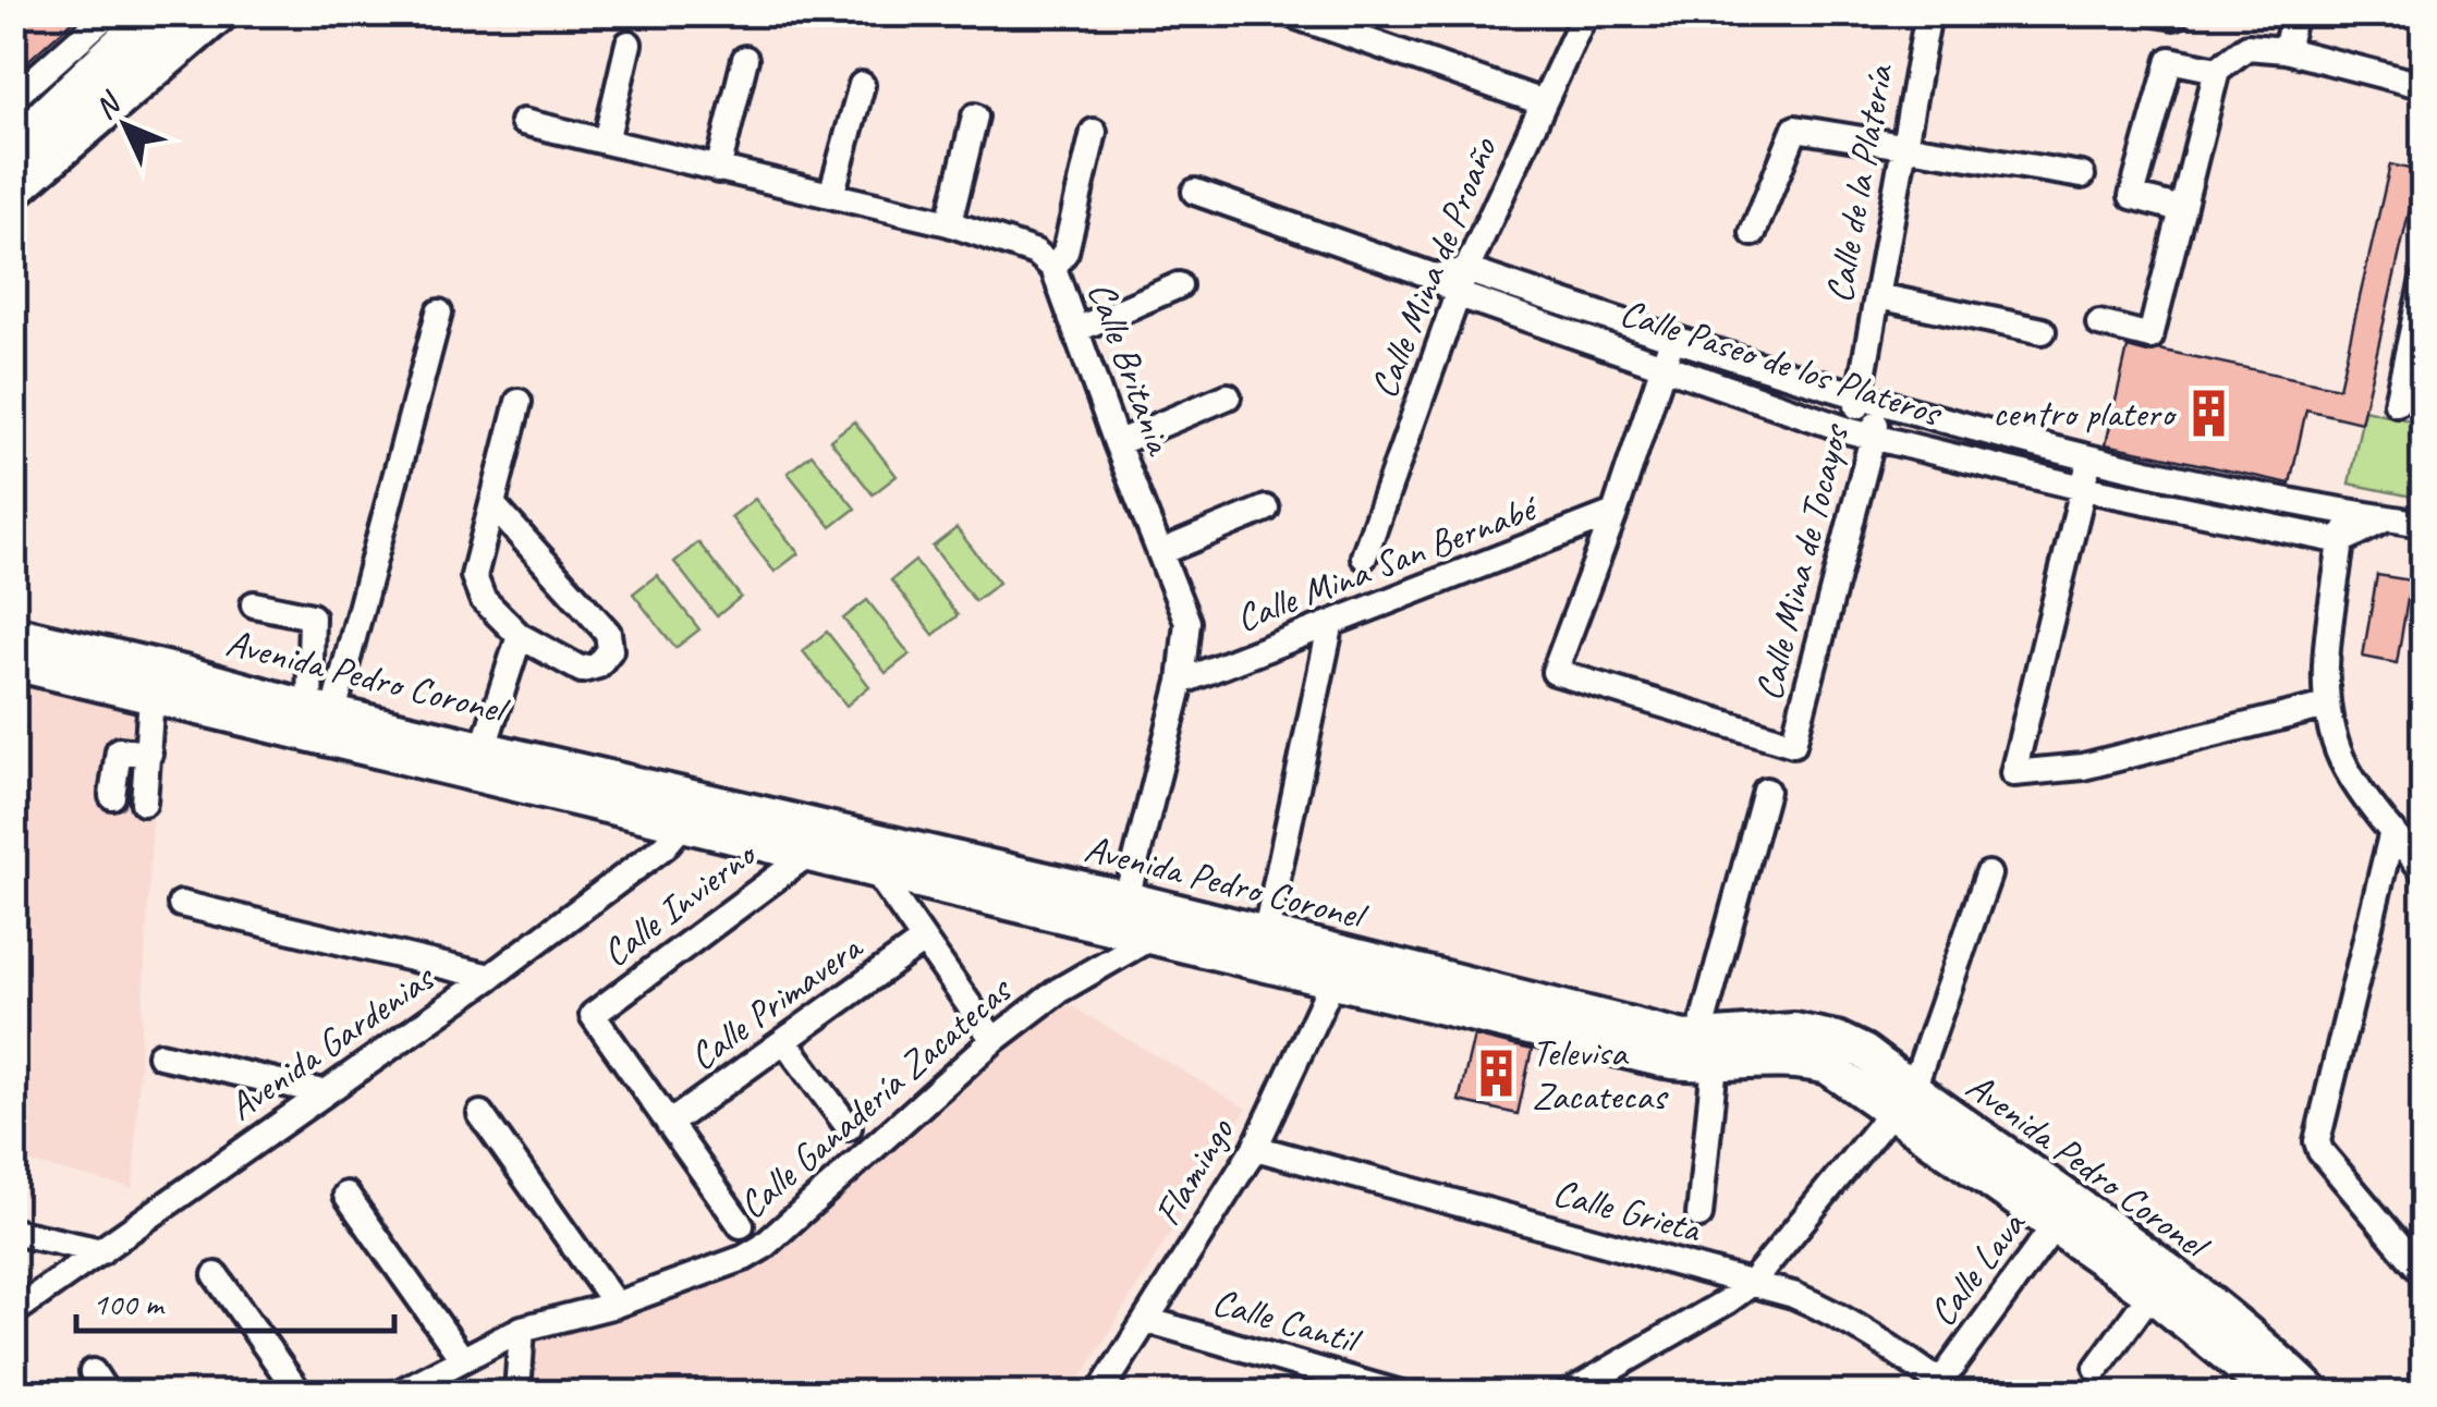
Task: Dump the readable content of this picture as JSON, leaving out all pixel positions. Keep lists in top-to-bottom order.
{
  "streets": {
    "main road": ["Avenida Pedro Coronel"],
    "street": [
      "Calle de la Platería",
      "Calle Mina de Proaño",
      "Calle Paseo de los Plateros",
      "Calle Britania",
      "Calle Mina San Bernabé",
      "Calle Mina de Tocayos",
      "Calle Invierno",
      "Calle Primavera",
      "Avenida Gardenias",
      "Calle Ganadería Zacatecas",
      "Flamingo",
      "Calle Grieta",
      "Calle Lava",
      "Calle Cantil"
    ]
  },
  "crossings": [
    ["Calle de la Platería", "Calle Paseo de los Plateros"],
    ["Calle de la Platería", "Calle Mina de Tocayos"],
    ["Calle Mina de Proaño", "Calle Paseo de los Plateros"],
    ["Calle Paseo de los Plateros", "Calle Mina de Tocayos"],
    ["Calle Britania", "Calle Mina San Bernabé"],
    ["Calle Britania", "Avenida Pedro Coronel"],
    ["Calle Mina San Bernabé", "Calle Mina de Tocayos"],
    ["Avenida Pedro Coronel", "Calle Invierno"],
    ["Avenida Pedro Coronel", "Avenida Gardenias"],
    ["Avenida Pedro Coronel", "Calle Ganadería Zacatecas"],
    ["Avenida Pedro Coronel", "Flamingo"],
    ["Avenida Pedro Coronel", "Calle Lava"],
    ["Calle Invierno", "Calle Primavera"],
    ["Flamingo", "Calle Grieta"],
    ["Flamingo", "Calle Cantil"],
    ["Calle Grieta", "Calle Lava"]
  ],
  "places": {
    "building": ["centro platero", "Televisa Zacatecas"]
  },
  "scale_bar": "100 m",
  "north": "top left"
}
